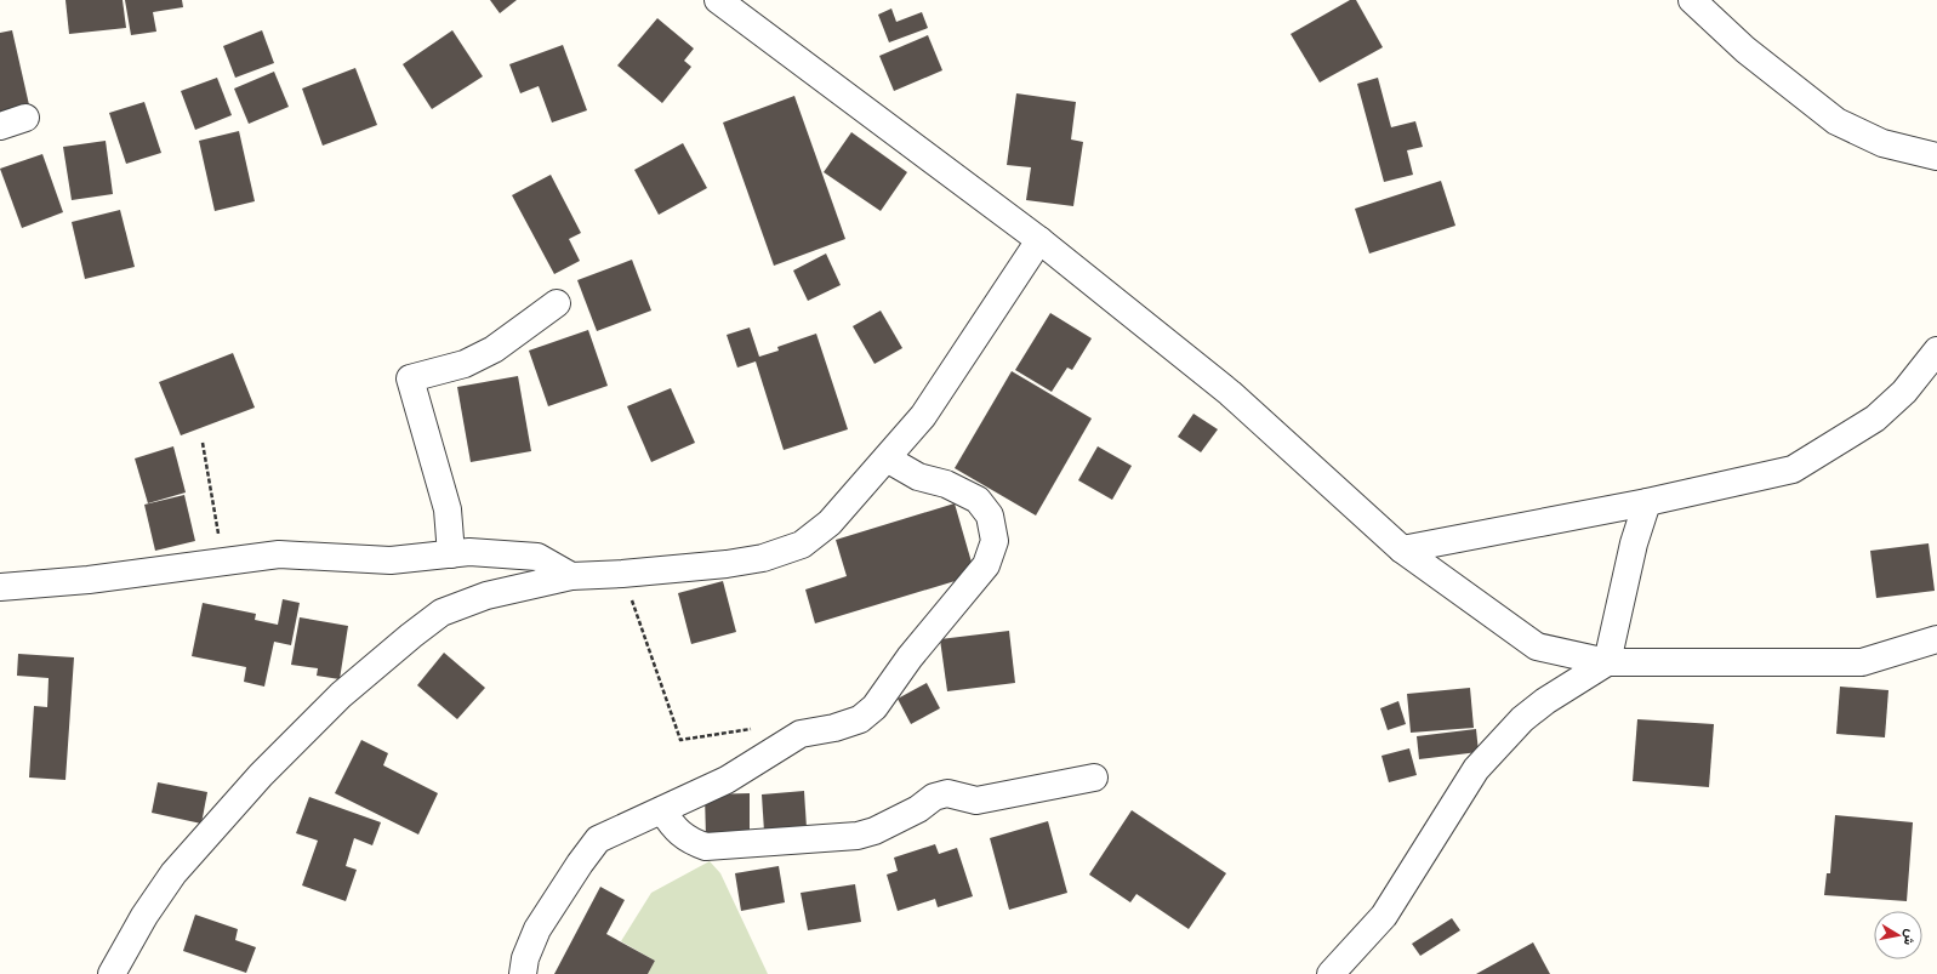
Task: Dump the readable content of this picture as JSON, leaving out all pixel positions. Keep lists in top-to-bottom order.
{
  "north": "right"
}
